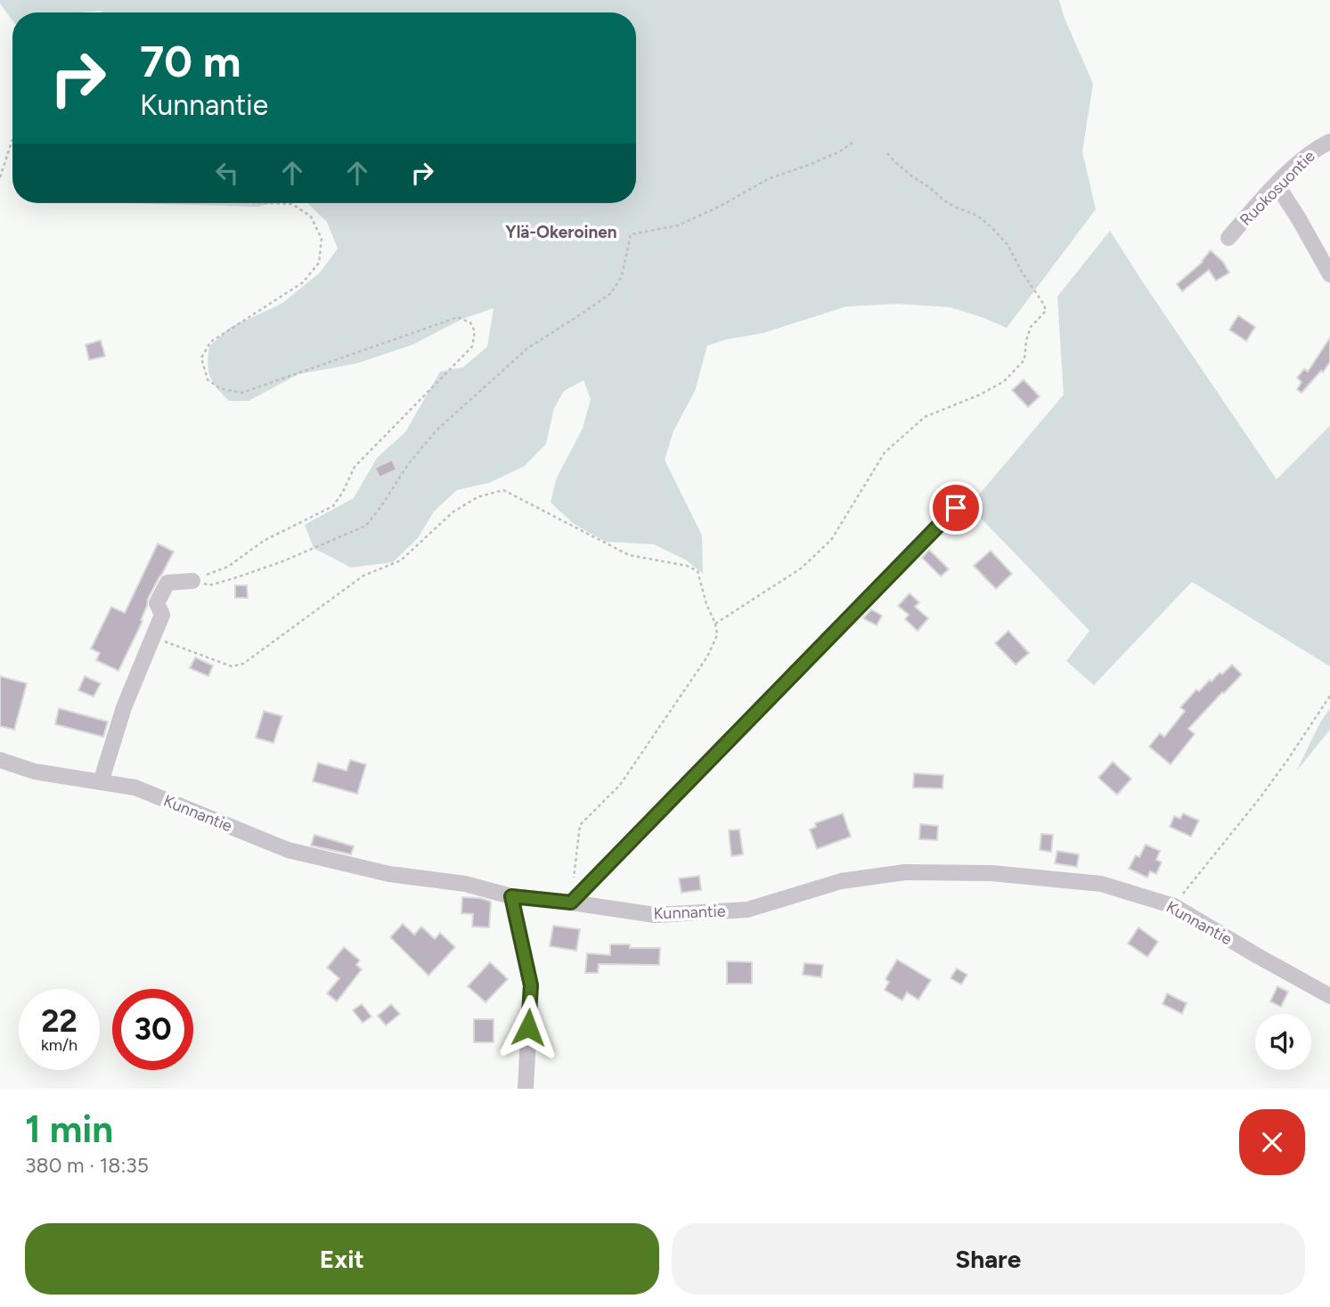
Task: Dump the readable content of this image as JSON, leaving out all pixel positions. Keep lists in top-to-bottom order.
{
  "streets": {
    "street": ["Ruokosuontie", "Kunnantie"]
  },
  "districts": ["Ylä-Okeroinen"],
  "page": {
    "turn": ["70 m", "Kunnantie"],
    "speed": "22 km/h",
    "limit": "30",
    "heading": ["1 min", "380 m · 18:35"],
    "buttons": ["Exit", "Share"]
  }
}
